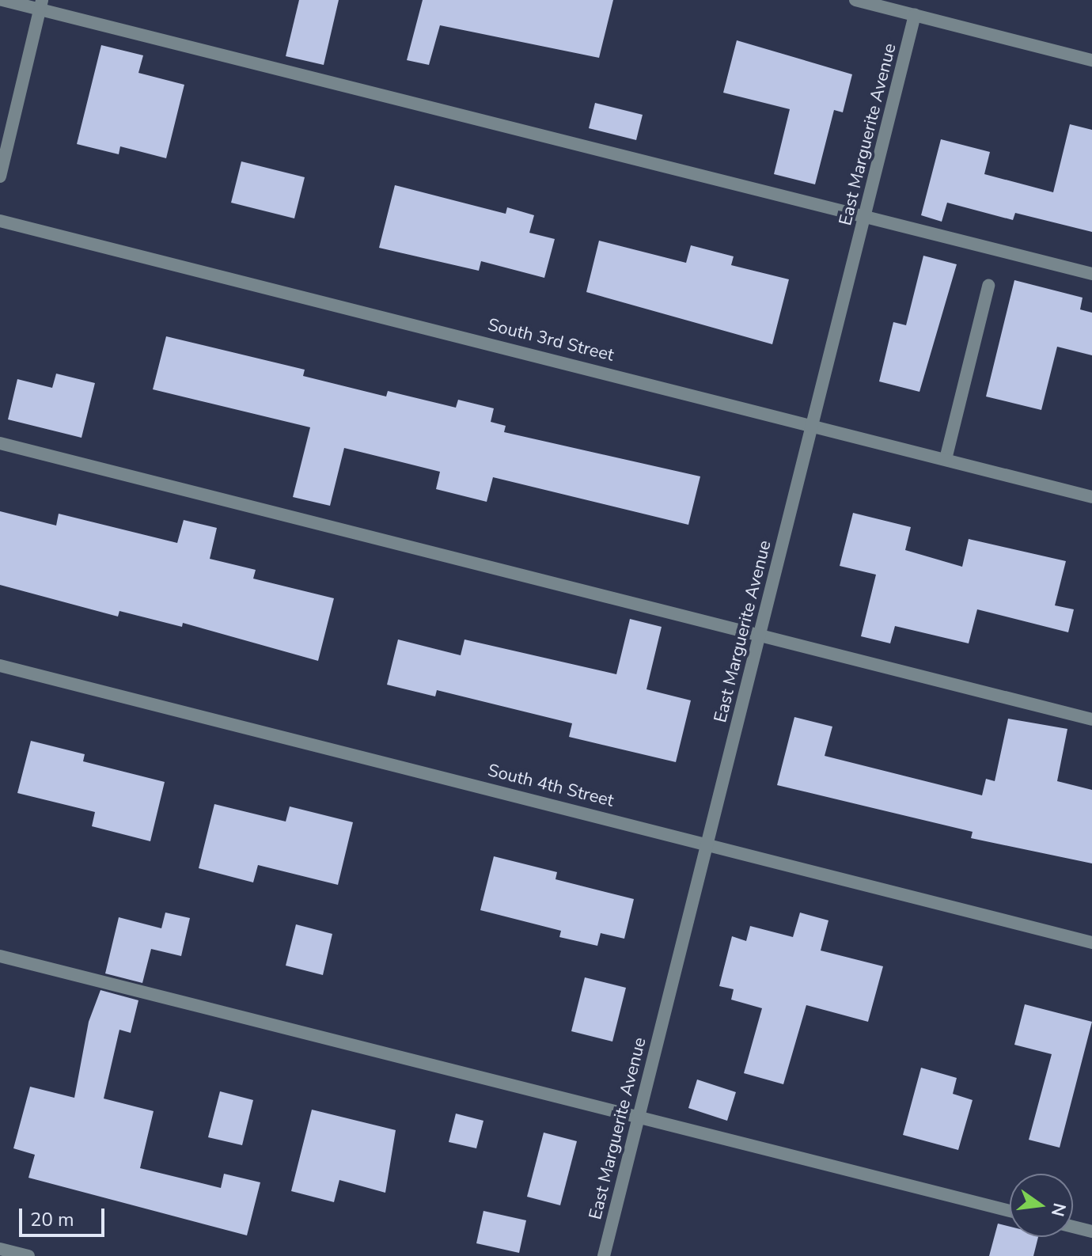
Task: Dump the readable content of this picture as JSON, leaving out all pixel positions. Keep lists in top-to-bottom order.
{
  "streets": {
    "street": ["East Marguerite Avenue", "South 3rd Street", "South 4th Street"]
  },
  "crossings": [
    ["East Marguerite Avenue", "South 3rd Street"],
    ["East Marguerite Avenue", "South 4th Street"]
  ],
  "scale_bar": "20 m",
  "north": "right"
}
